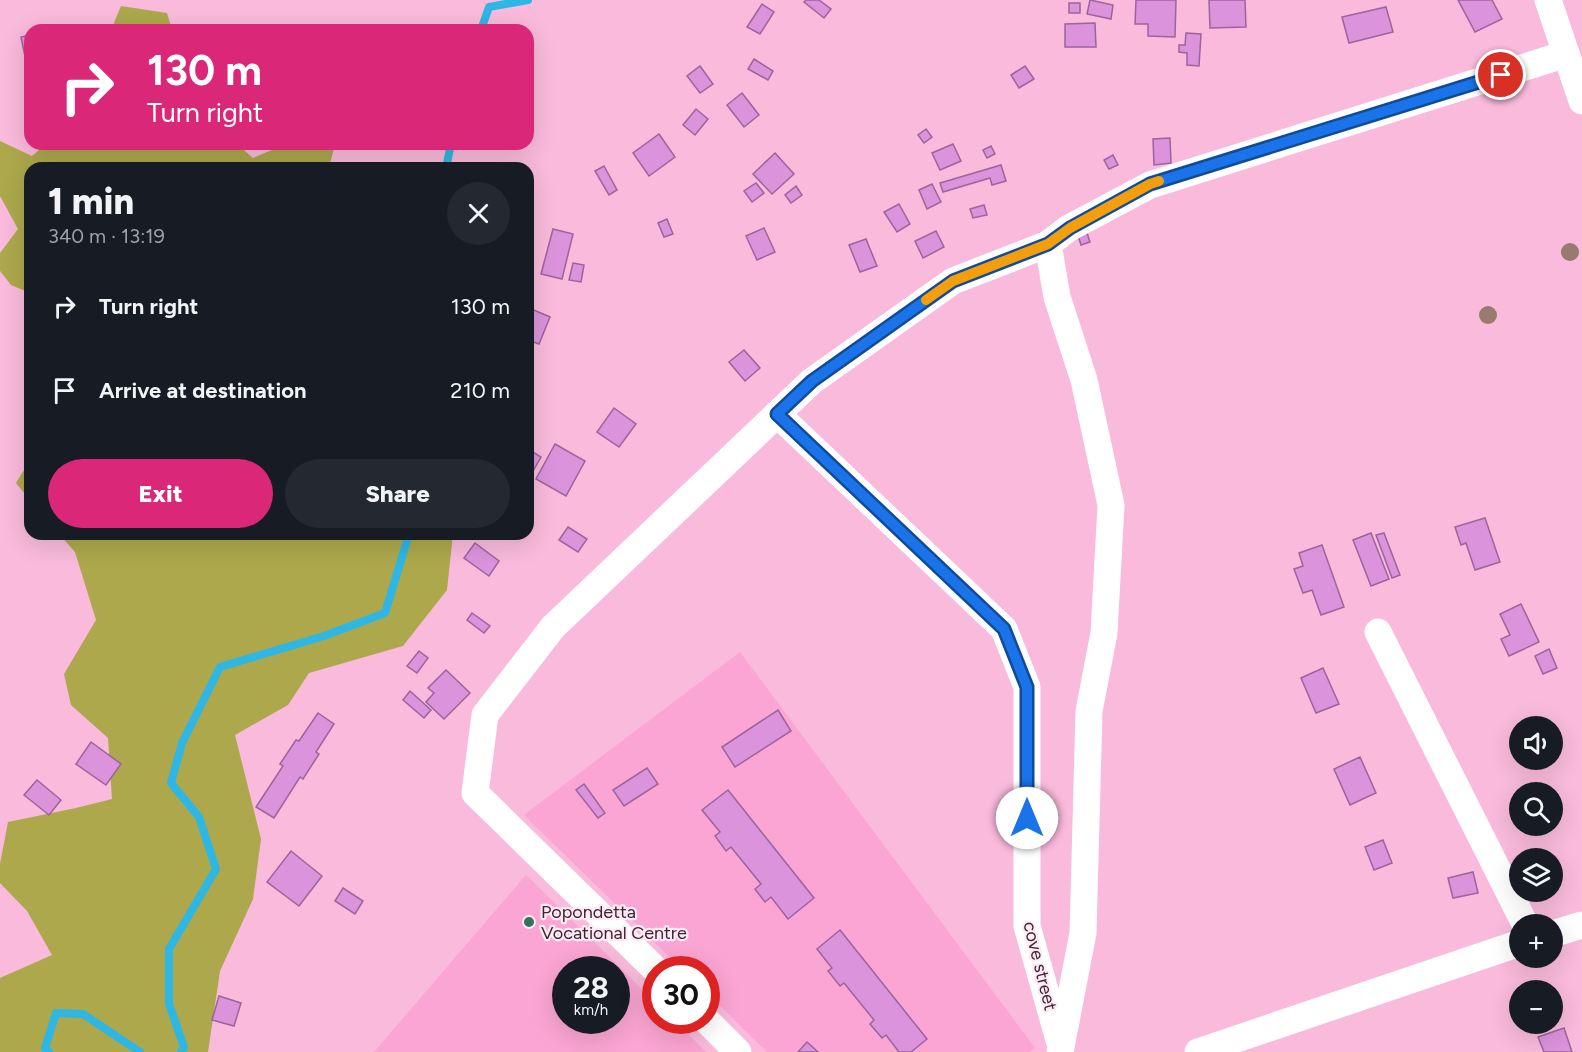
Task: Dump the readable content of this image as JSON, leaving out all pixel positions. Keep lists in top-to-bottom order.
{
  "streets": {
    "street": ["cove street"]
  },
  "places": ["Popondetta Vocational Centre"],
  "page": {
    "turn": ["130 m", "Turn right"],
    "heading": ["1 min", "340 m · 13:19"],
    "list": [
      {
        "name": "Turn right",
        "value": "130 m"
      },
      {
        "name": "Arrive at destination",
        "value": "210 m"
      }
    ],
    "buttons": ["Exit", "Share"],
    "map_buttons": ["+", "−"],
    "speed": "28 km/h",
    "limit": "30"
  }
}
